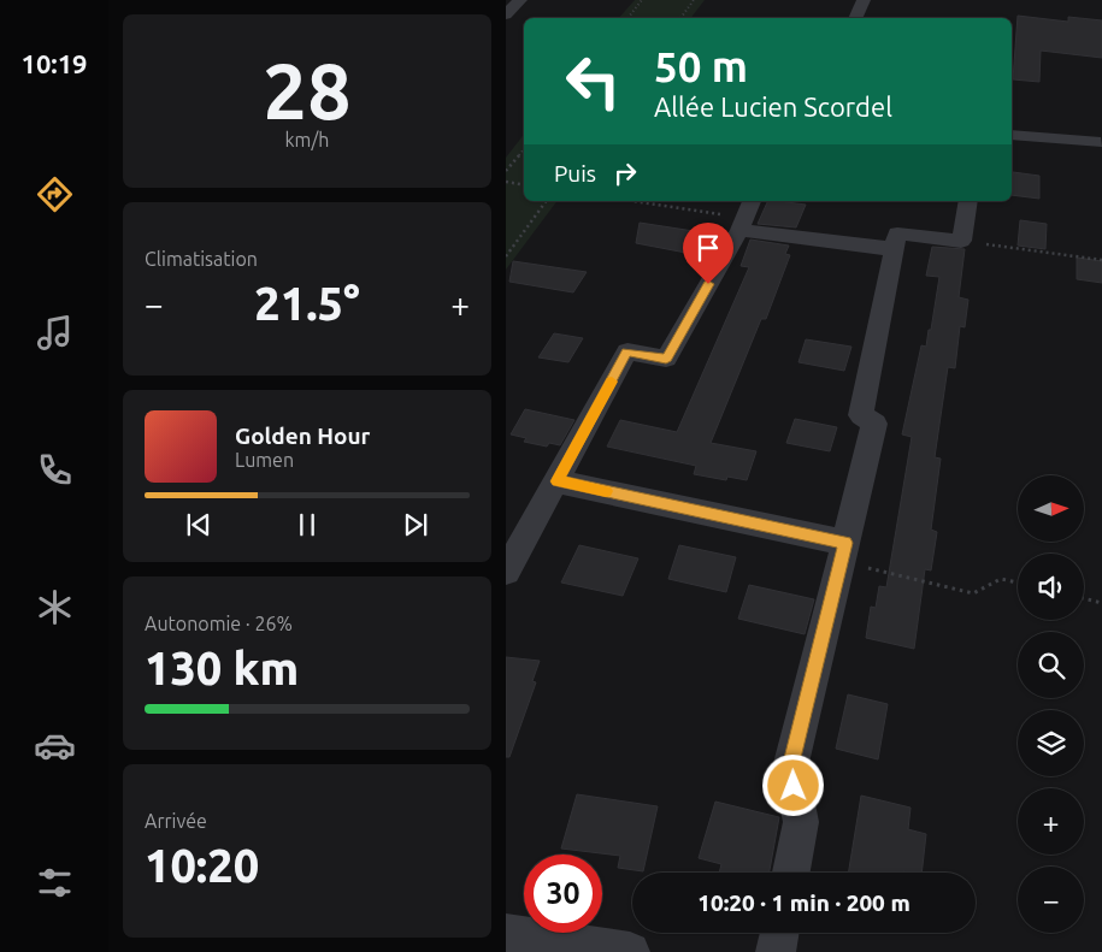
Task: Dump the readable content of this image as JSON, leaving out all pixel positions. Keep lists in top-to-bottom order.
{
  "north": "right",
  "page": {
    "tabs": "10:19",
    "tile": [
      ["28", "km/h"],
      "Climatisation",
      ["Autonomie · 26%", "130 km"],
      ["Arrivée", "10:20"]
    ],
    "turn": ["50 m", "Allée Lucien Scordel"],
    "then": "Puis",
    "heat": ["−", "21.5°", "+"],
    "song": ["Golden Hour", "Lumen"],
    "map_buttons": ["+", "−"],
    "limit": "30",
    "trip": "10:20 · 1 min · 200 m"
  }
}
